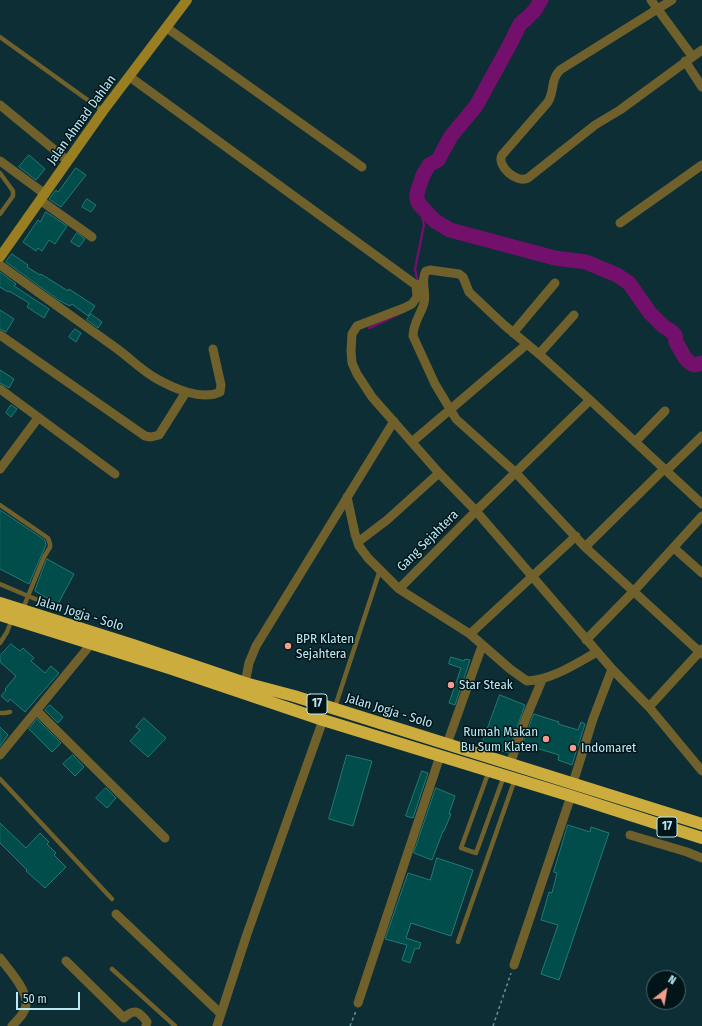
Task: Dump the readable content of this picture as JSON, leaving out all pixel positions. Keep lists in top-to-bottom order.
{
  "streets": {
    "highway": ["Jalan Jogja - Solo", "17"],
    "street": ["Jalan Ahmad Dahlan", "Gang Sejahtera"]
  },
  "crossings": [
    ["Jalan Jogja - Solo", "17"]
  ],
  "places": [
    "BPR Klaten Sejahtera",
    "Star Steak",
    "Rumah Makan Bu Sum Klaten",
    "Indomaret"
  ],
  "scale_bar": "50 m",
  "north": "top right"
}
